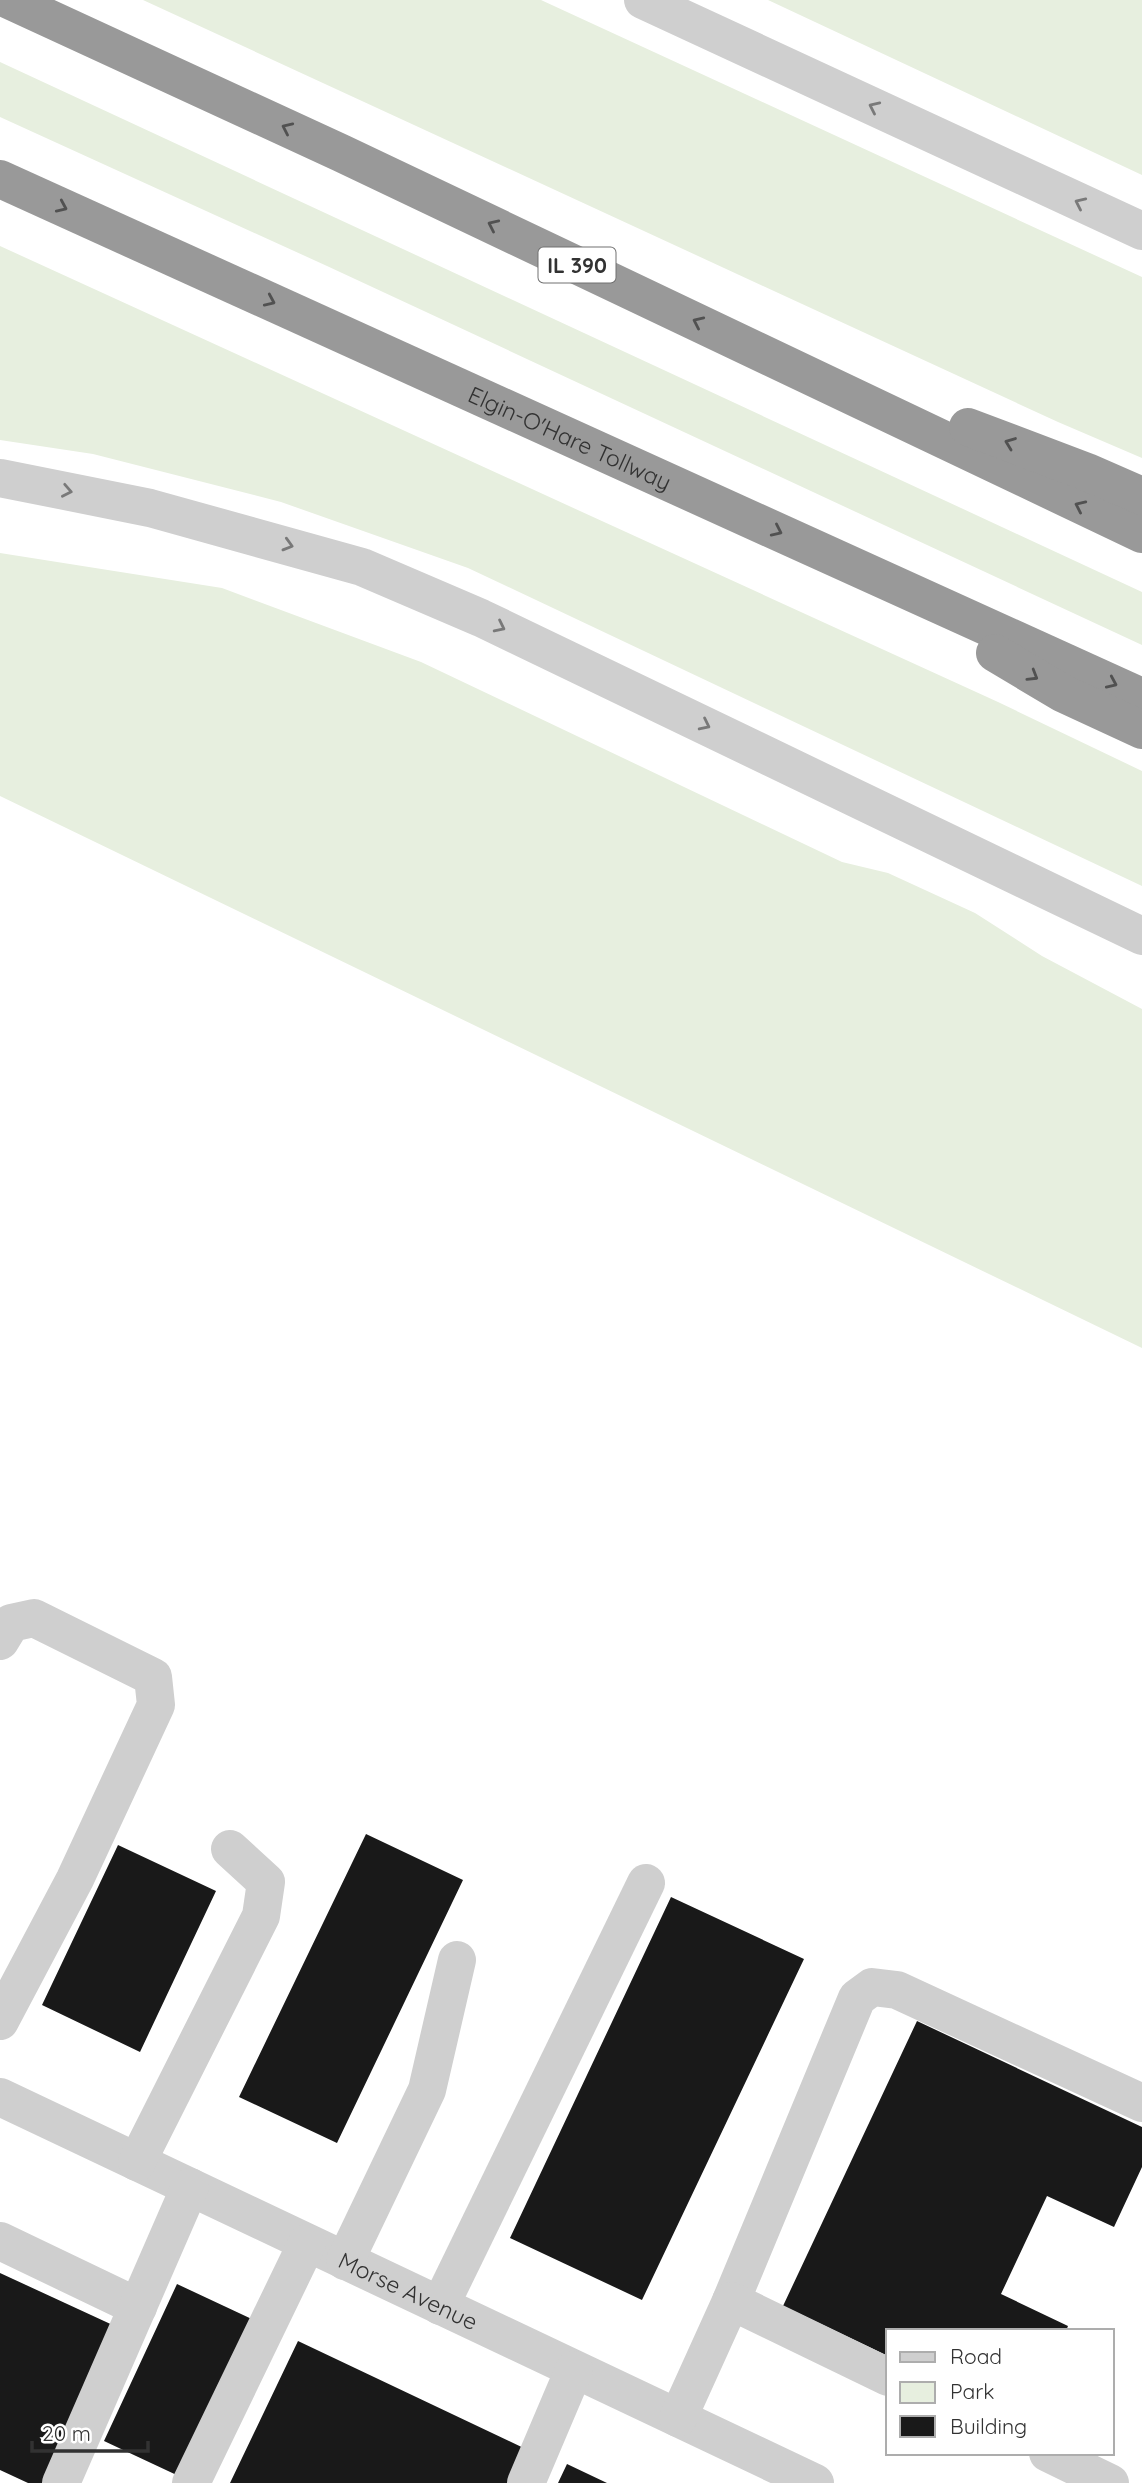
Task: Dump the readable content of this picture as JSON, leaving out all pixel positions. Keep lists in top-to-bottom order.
{
  "streets": {
    "highway": ["IL 390", "Elgin-O'Hare Tollway"],
    "street": ["Morse Avenue"]
  },
  "legend": ["Road", "Park", "Building"],
  "scale_bar": "20 m"
}
